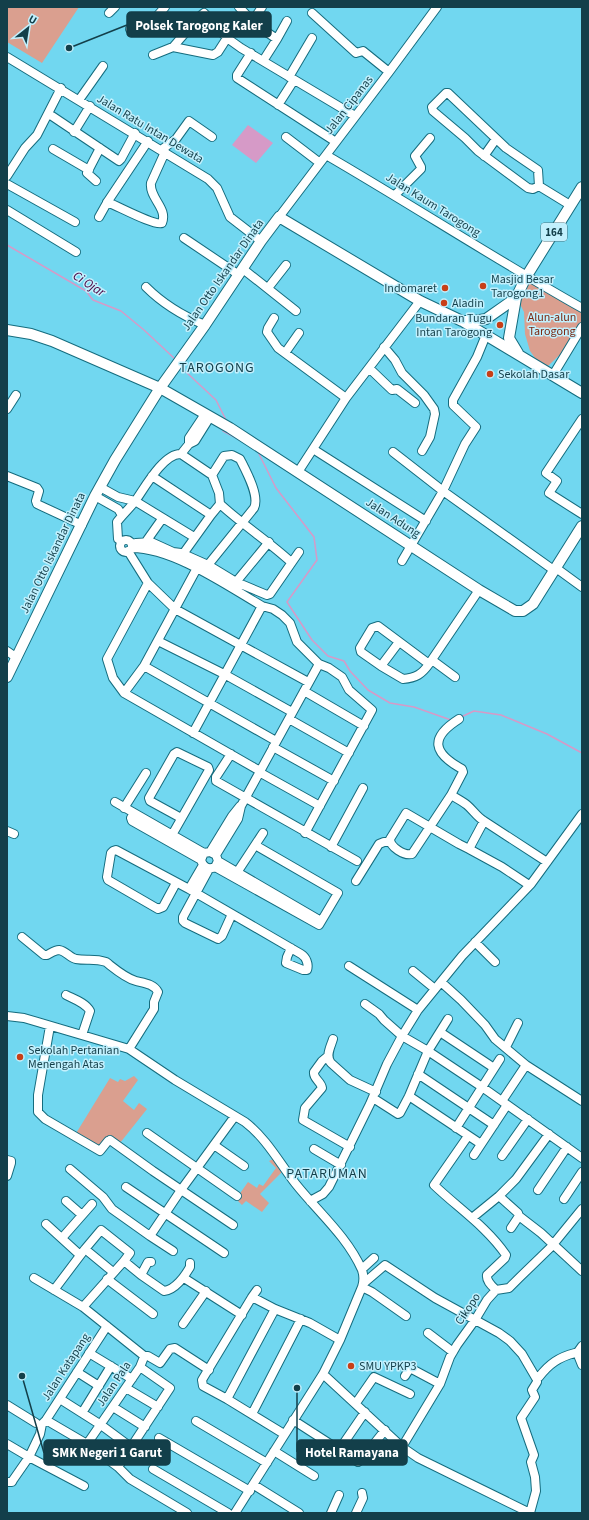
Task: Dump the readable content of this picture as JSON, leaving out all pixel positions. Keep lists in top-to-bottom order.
{
  "streets": {
    "main road": ["164", "Jalan Otto Iskandar Dinata", "Jalan Adung"],
    "street": [
      "Jalan Cipanas",
      "Jalan Ratu Intan Dewata",
      "Jalan Kaum Tarogong",
      "Cikopo",
      "Jalan Katapang",
      "Jalan Pala"
    ]
  },
  "crossings": [
    ["Jalan Cipanas", "Jalan Kaum Tarogong"],
    ["Jalan Cipanas", "Jalan Otto Iskandar Dinata"],
    ["Jalan Ratu Intan Dewata", "Jalan Otto Iskandar Dinata"],
    ["Jalan Kaum Tarogong", "Jalan Otto Iskandar Dinata"],
    ["Jalan Otto Iskandar Dinata", "Jalan Adung"],
    ["Jalan Katapang", "Jalan Pala"]
  ],
  "districts": ["TAROGONG", "PATARUMAN"],
  "water": ["Ci Ojar"],
  "parks": ["Alun-alun Tarogong"],
  "places": [
    "Polsek Tarogong Kaler",
    "Masjid Besar Tarogong1",
    "Indomaret",
    "Aladin",
    "Bundaran Tugu Intan Tarogong",
    "Sekolah Dasar",
    "Sekolah Pertanian Menengah Atas",
    "SMU YPKP3",
    "SMK Negeri 1 Garut",
    "Hotel Ramayana"
  ],
  "north": "top right"
}
